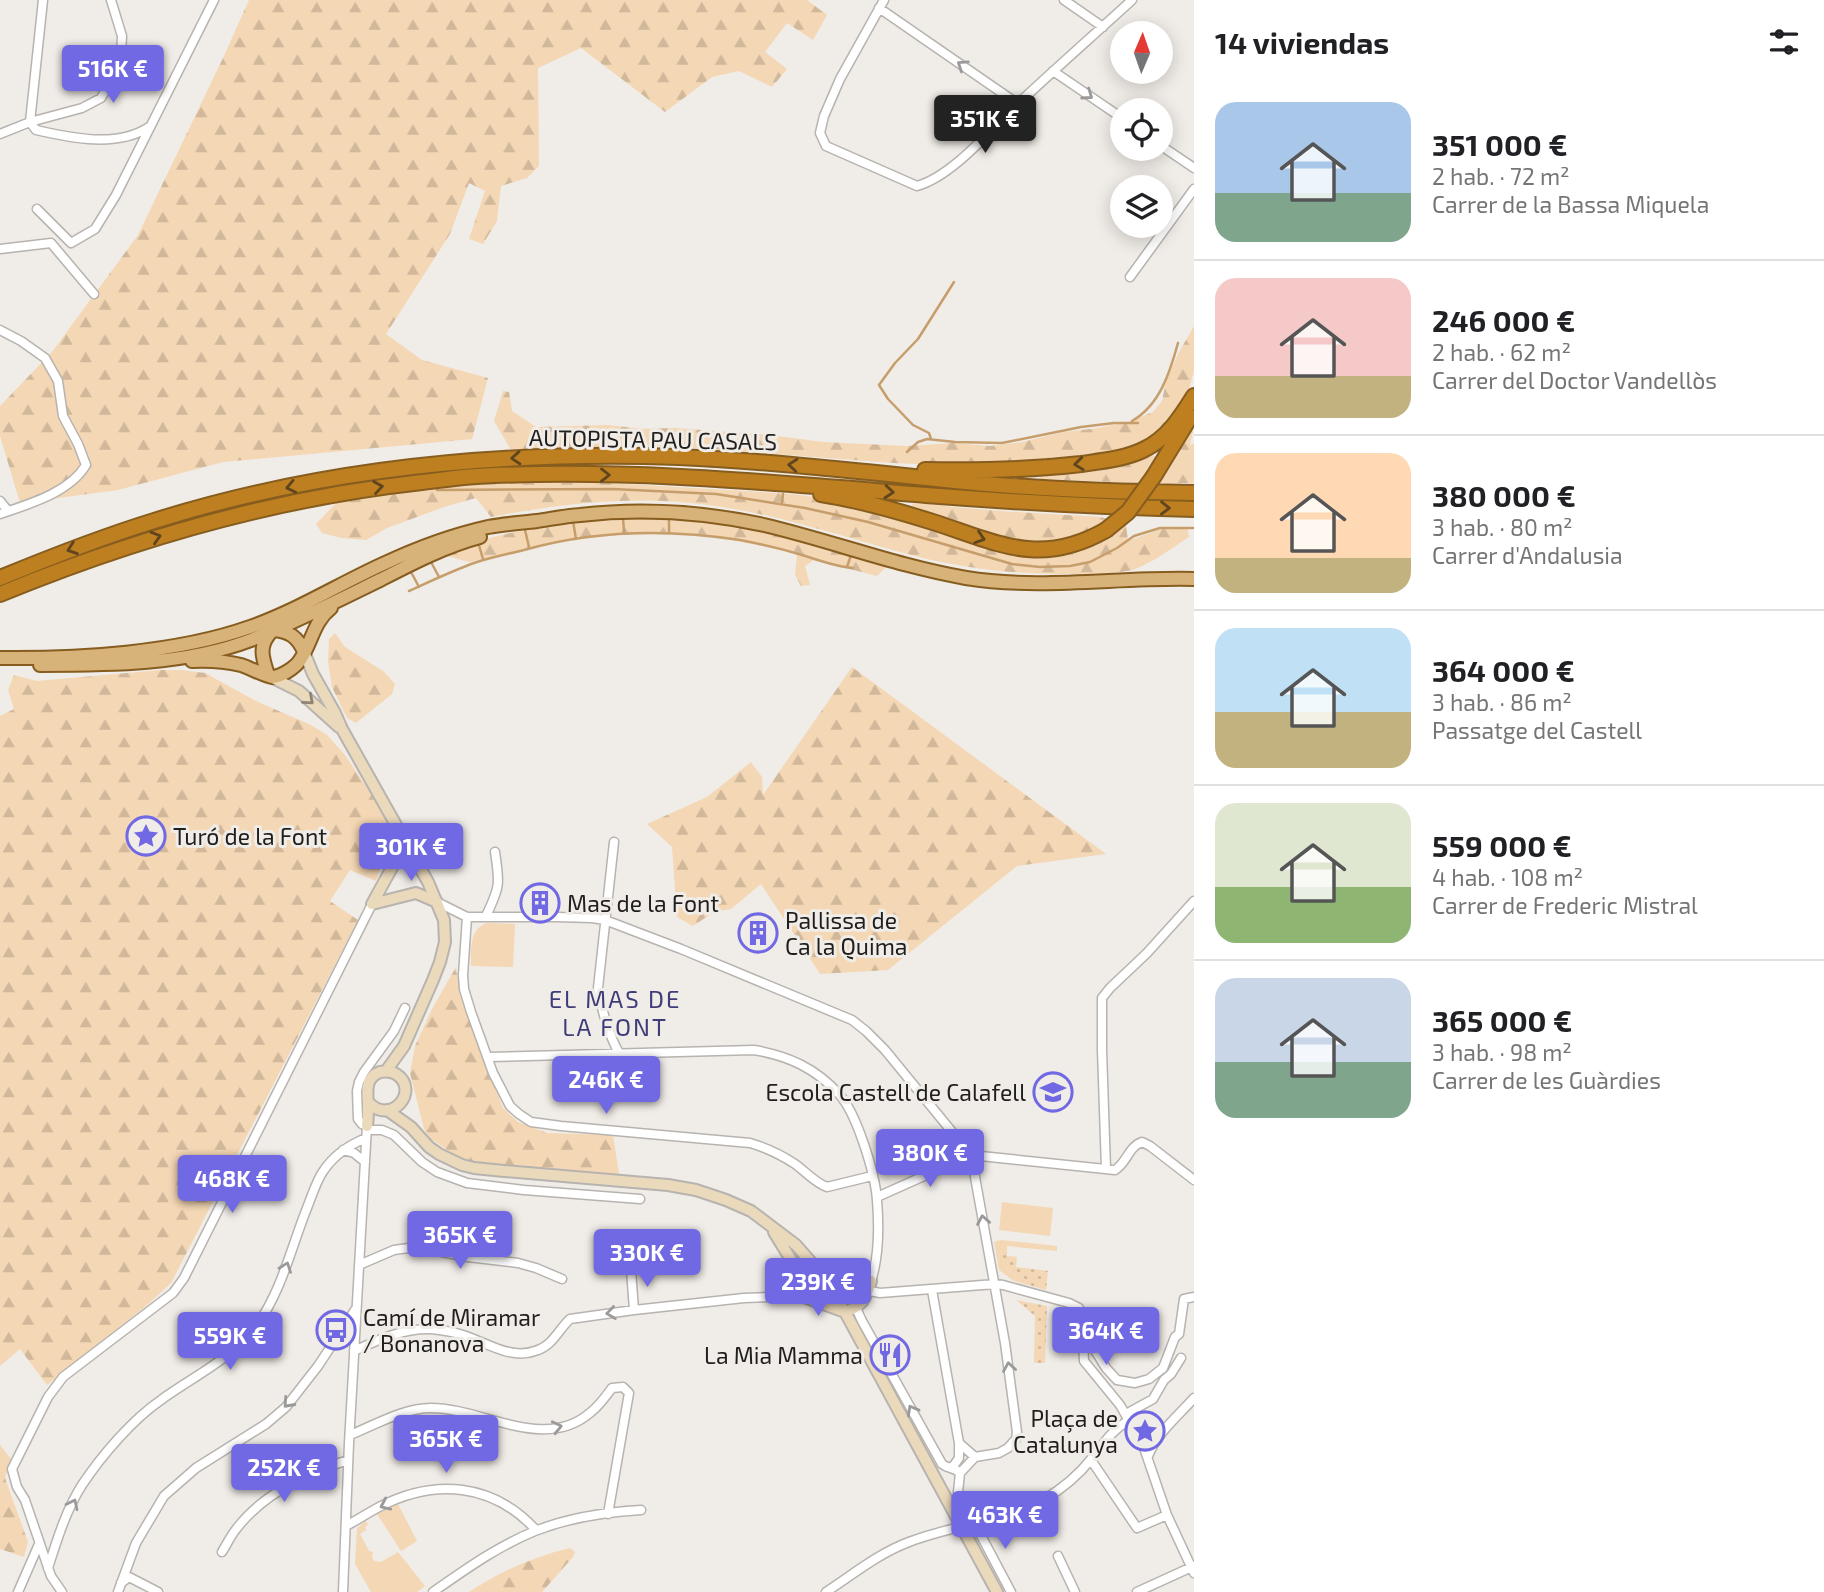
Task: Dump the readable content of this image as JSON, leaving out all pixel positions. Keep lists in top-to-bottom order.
{
  "streets": {
    "highway": ["AUTOPISTA PAU CASALS"]
  },
  "districts": ["EL MAS DE LA FONT"],
  "places": {
    "place": ["Turó de la Font", "Plaça de Catalunya"],
    "building": ["Mas de la Font", "Pallissa de Ca la Quima"],
    "school or university": ["Escola Castell de Calafell"],
    "bus stop": ["Camí de Miramar / Bonanova"],
    "restaurant": ["La Mia Mamma"]
  },
  "north": "top",
  "page": {
    "heading": "14 viviendas",
    "price": [
      "516K €",
      "351K €",
      "301K €",
      "246K €",
      "380K €",
      "468K €",
      "365K €",
      "330K €",
      "239K €",
      "364K €",
      "559K €",
      "365K €",
      "252K €",
      "463K €"
    ],
    "list": [
      {
        "name": "351 000 €",
        "note": "2 hab. · 72 m² · Carrer de la Bassa Miquela"
      },
      {
        "name": "246 000 €",
        "note": "2 hab. · 62 m² · Carrer del Doctor Vandellòs"
      },
      {
        "name": "380 000 €",
        "note": "3 hab. · 80 m² · Carrer d'Andalusia"
      },
      {
        "name": "364 000 €",
        "note": "3 hab. · 86 m² · Passatge del Castell"
      },
      {
        "name": "559 000 €",
        "note": "4 hab. · 108 m² · Carrer de Frederic Mistral"
      },
      {
        "name": "365 000 €",
        "note": "3 hab. · 98 m² · Carrer de les Guàrdies"
      }
    ]
  }
}
